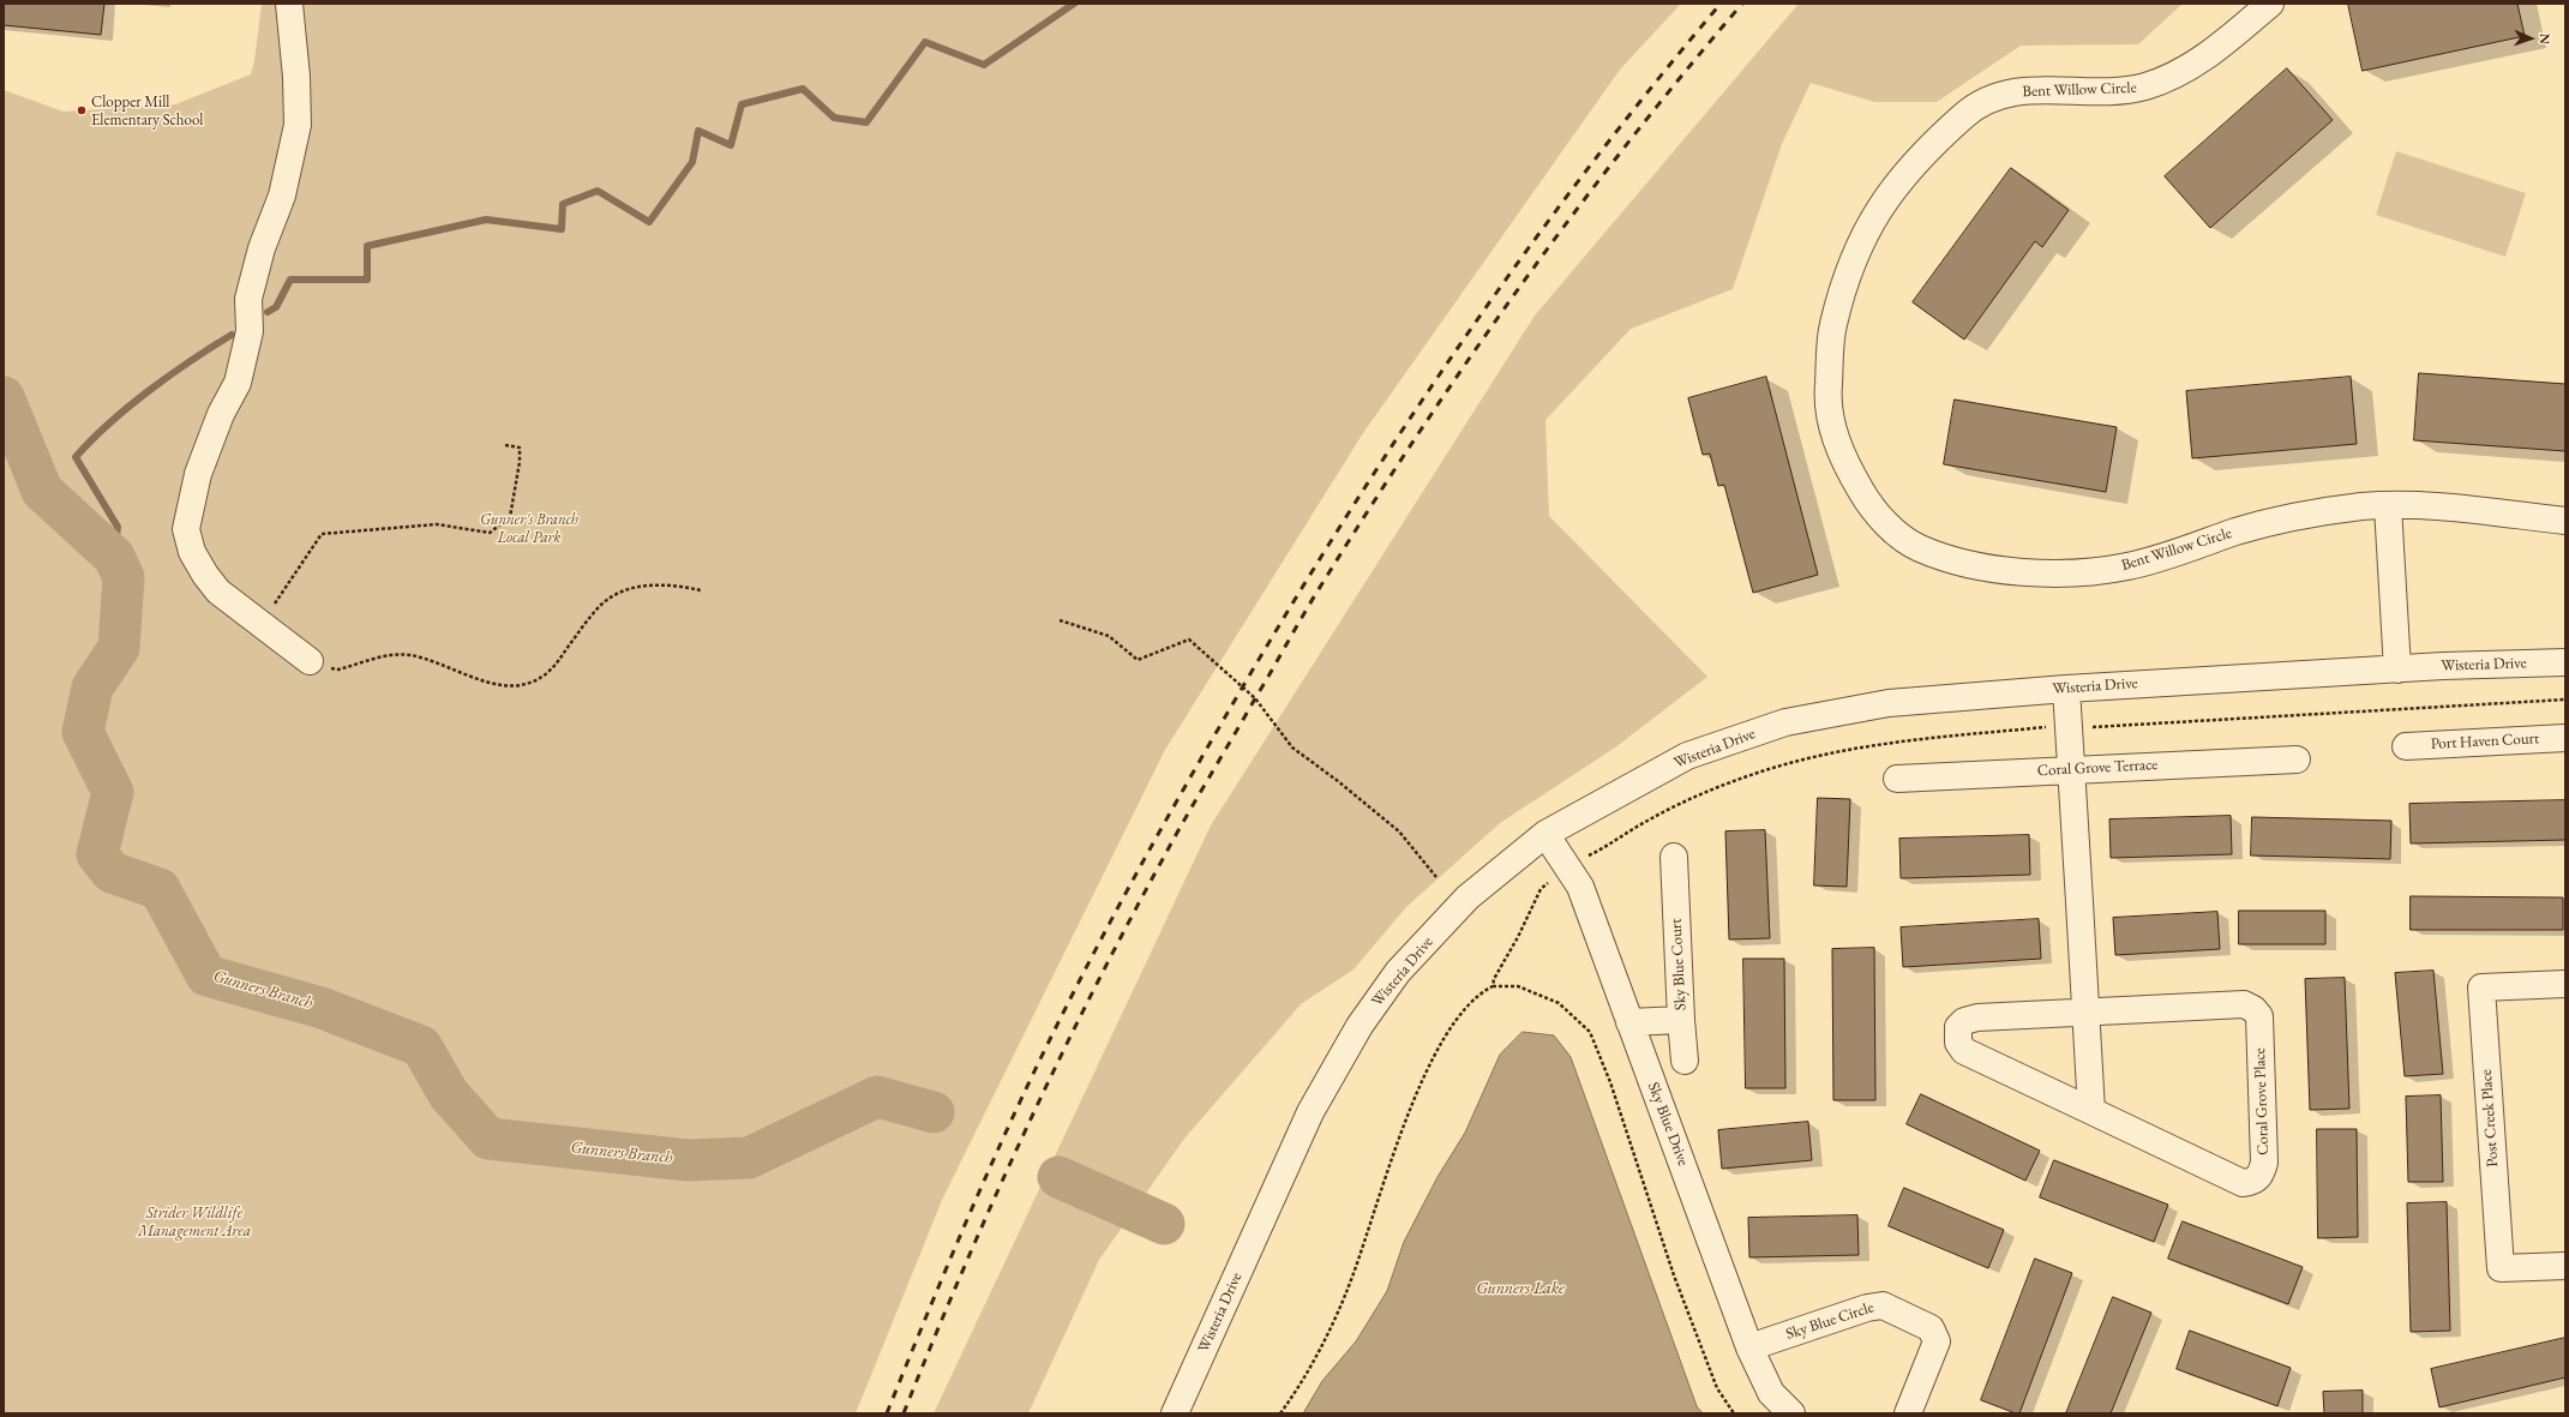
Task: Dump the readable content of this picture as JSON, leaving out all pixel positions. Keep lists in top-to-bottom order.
{
  "streets": {
    "street": [
      "Bent Willow Circle",
      "Wisteria Drive",
      "Port Haven Court",
      "Coral Grove Terrace",
      "Sky Blue Court",
      "Coral Grove Place",
      "Post Creek Place",
      "Sky Blue Drive",
      "Sky Blue Circle"
    ]
  },
  "crossings": [
    ["Wisteria Drive", "Sky Blue Drive"],
    ["Sky Blue Court", "Sky Blue Drive"],
    ["Sky Blue Drive", "Sky Blue Circle"]
  ],
  "water": ["Gunners Branch", "Gunners Lake"],
  "parks": ["Gunner's Branch Local Park", "Strider Wildlife Management Area"],
  "places": ["Clopper Mill Elementary School"],
  "north": "right"
}
